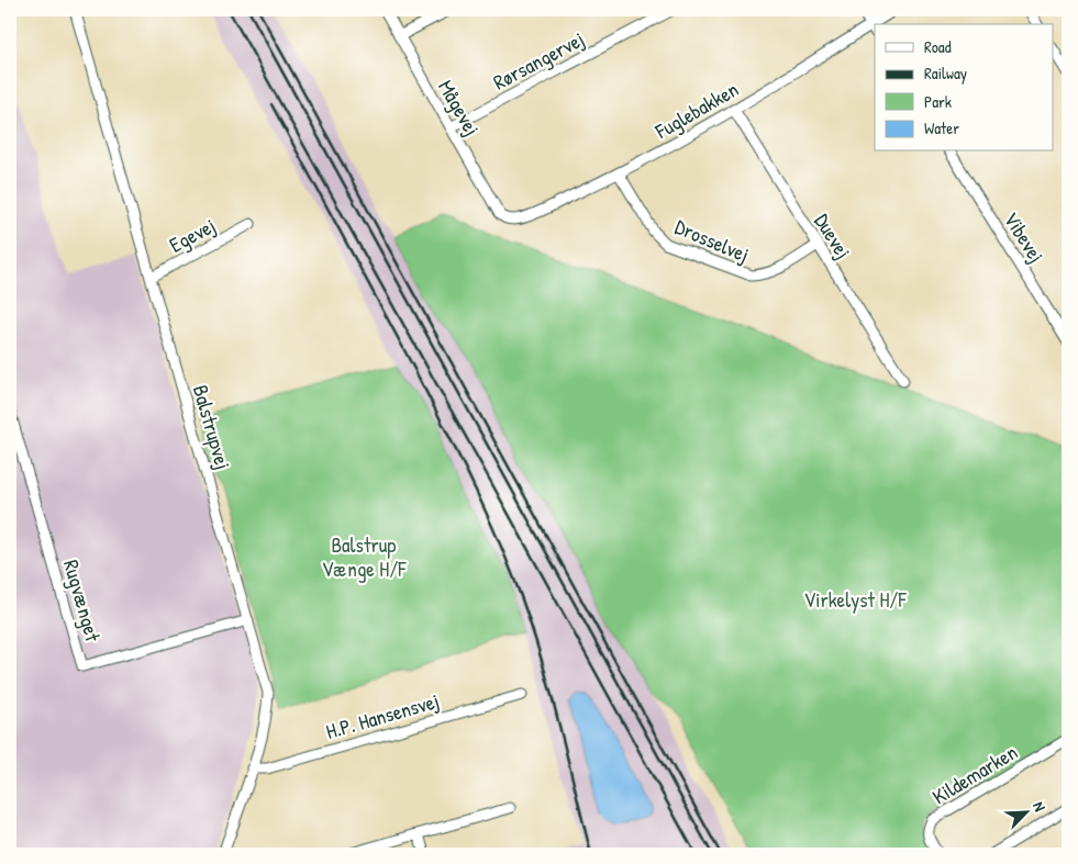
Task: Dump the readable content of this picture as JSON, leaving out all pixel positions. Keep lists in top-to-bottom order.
{
  "streets": {
    "street": [
      "Rørsangervej",
      "Mågevej",
      "Fuglebakken",
      "Egevej",
      "Duevej",
      "Vibevej",
      "Drosselvej",
      "Balstrupvej",
      "Rugvænget",
      "H.P. Hansensvej",
      "Kildemarken"
    ]
  },
  "crossings": [
    ["Rørsangervej", "Mågevej"],
    ["Mågevej", "Fuglebakken"],
    ["Fuglebakken", "Duevej"],
    ["Fuglebakken", "Drosselvej"],
    ["Egevej", "Balstrupvej"],
    ["Duevej", "Drosselvej"],
    ["Balstrupvej", "Rugvænget"],
    ["Balstrupvej", "H.P. Hansensvej"]
  ],
  "parks": ["Balstrup Vænge H/F", "Virkelyst H/F"],
  "legend": [
    "Road",
    "Railway",
    "Park",
    "Water"
  ],
  "north": "top right"
}
